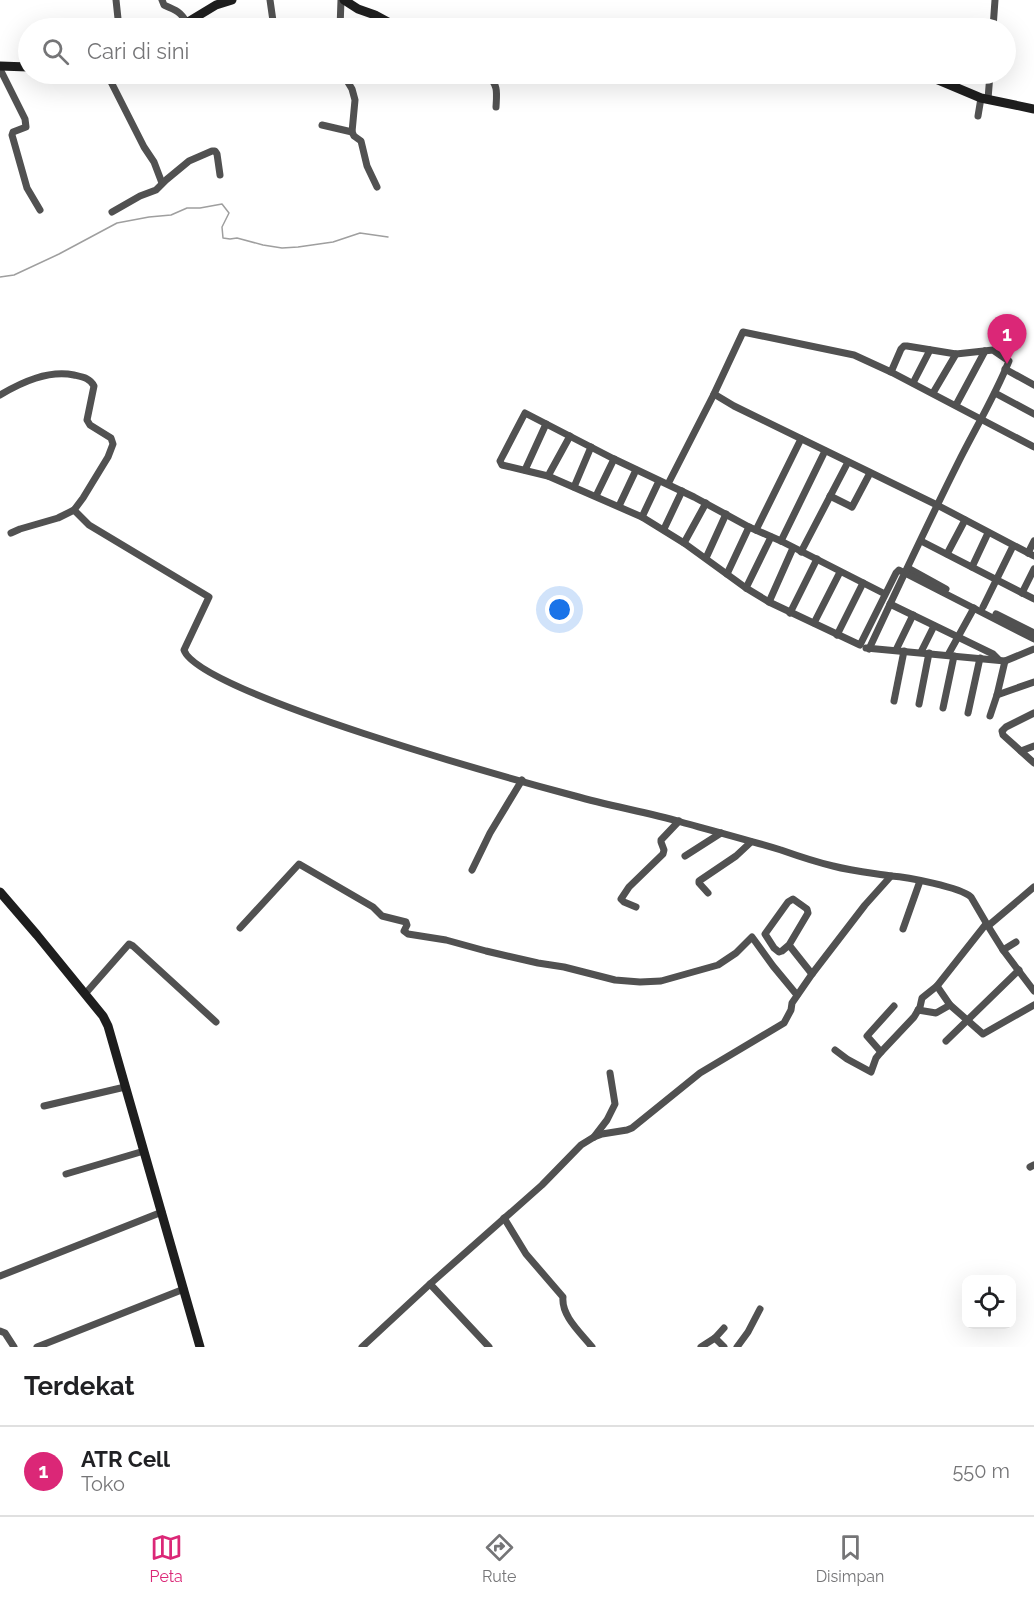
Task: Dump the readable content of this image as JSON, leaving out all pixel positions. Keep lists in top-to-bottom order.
{
  "page": {
    "search": "Cari di sini",
    "pins": "1",
    "heading": "Terdekat",
    "list": [
      {
        "mark": "1",
        "name": "ATR Cell",
        "note": "Toko",
        "value": "550 m"
      }
    ],
    "nav": ["Peta", "Rute", "Disimpan"]
  }
}
